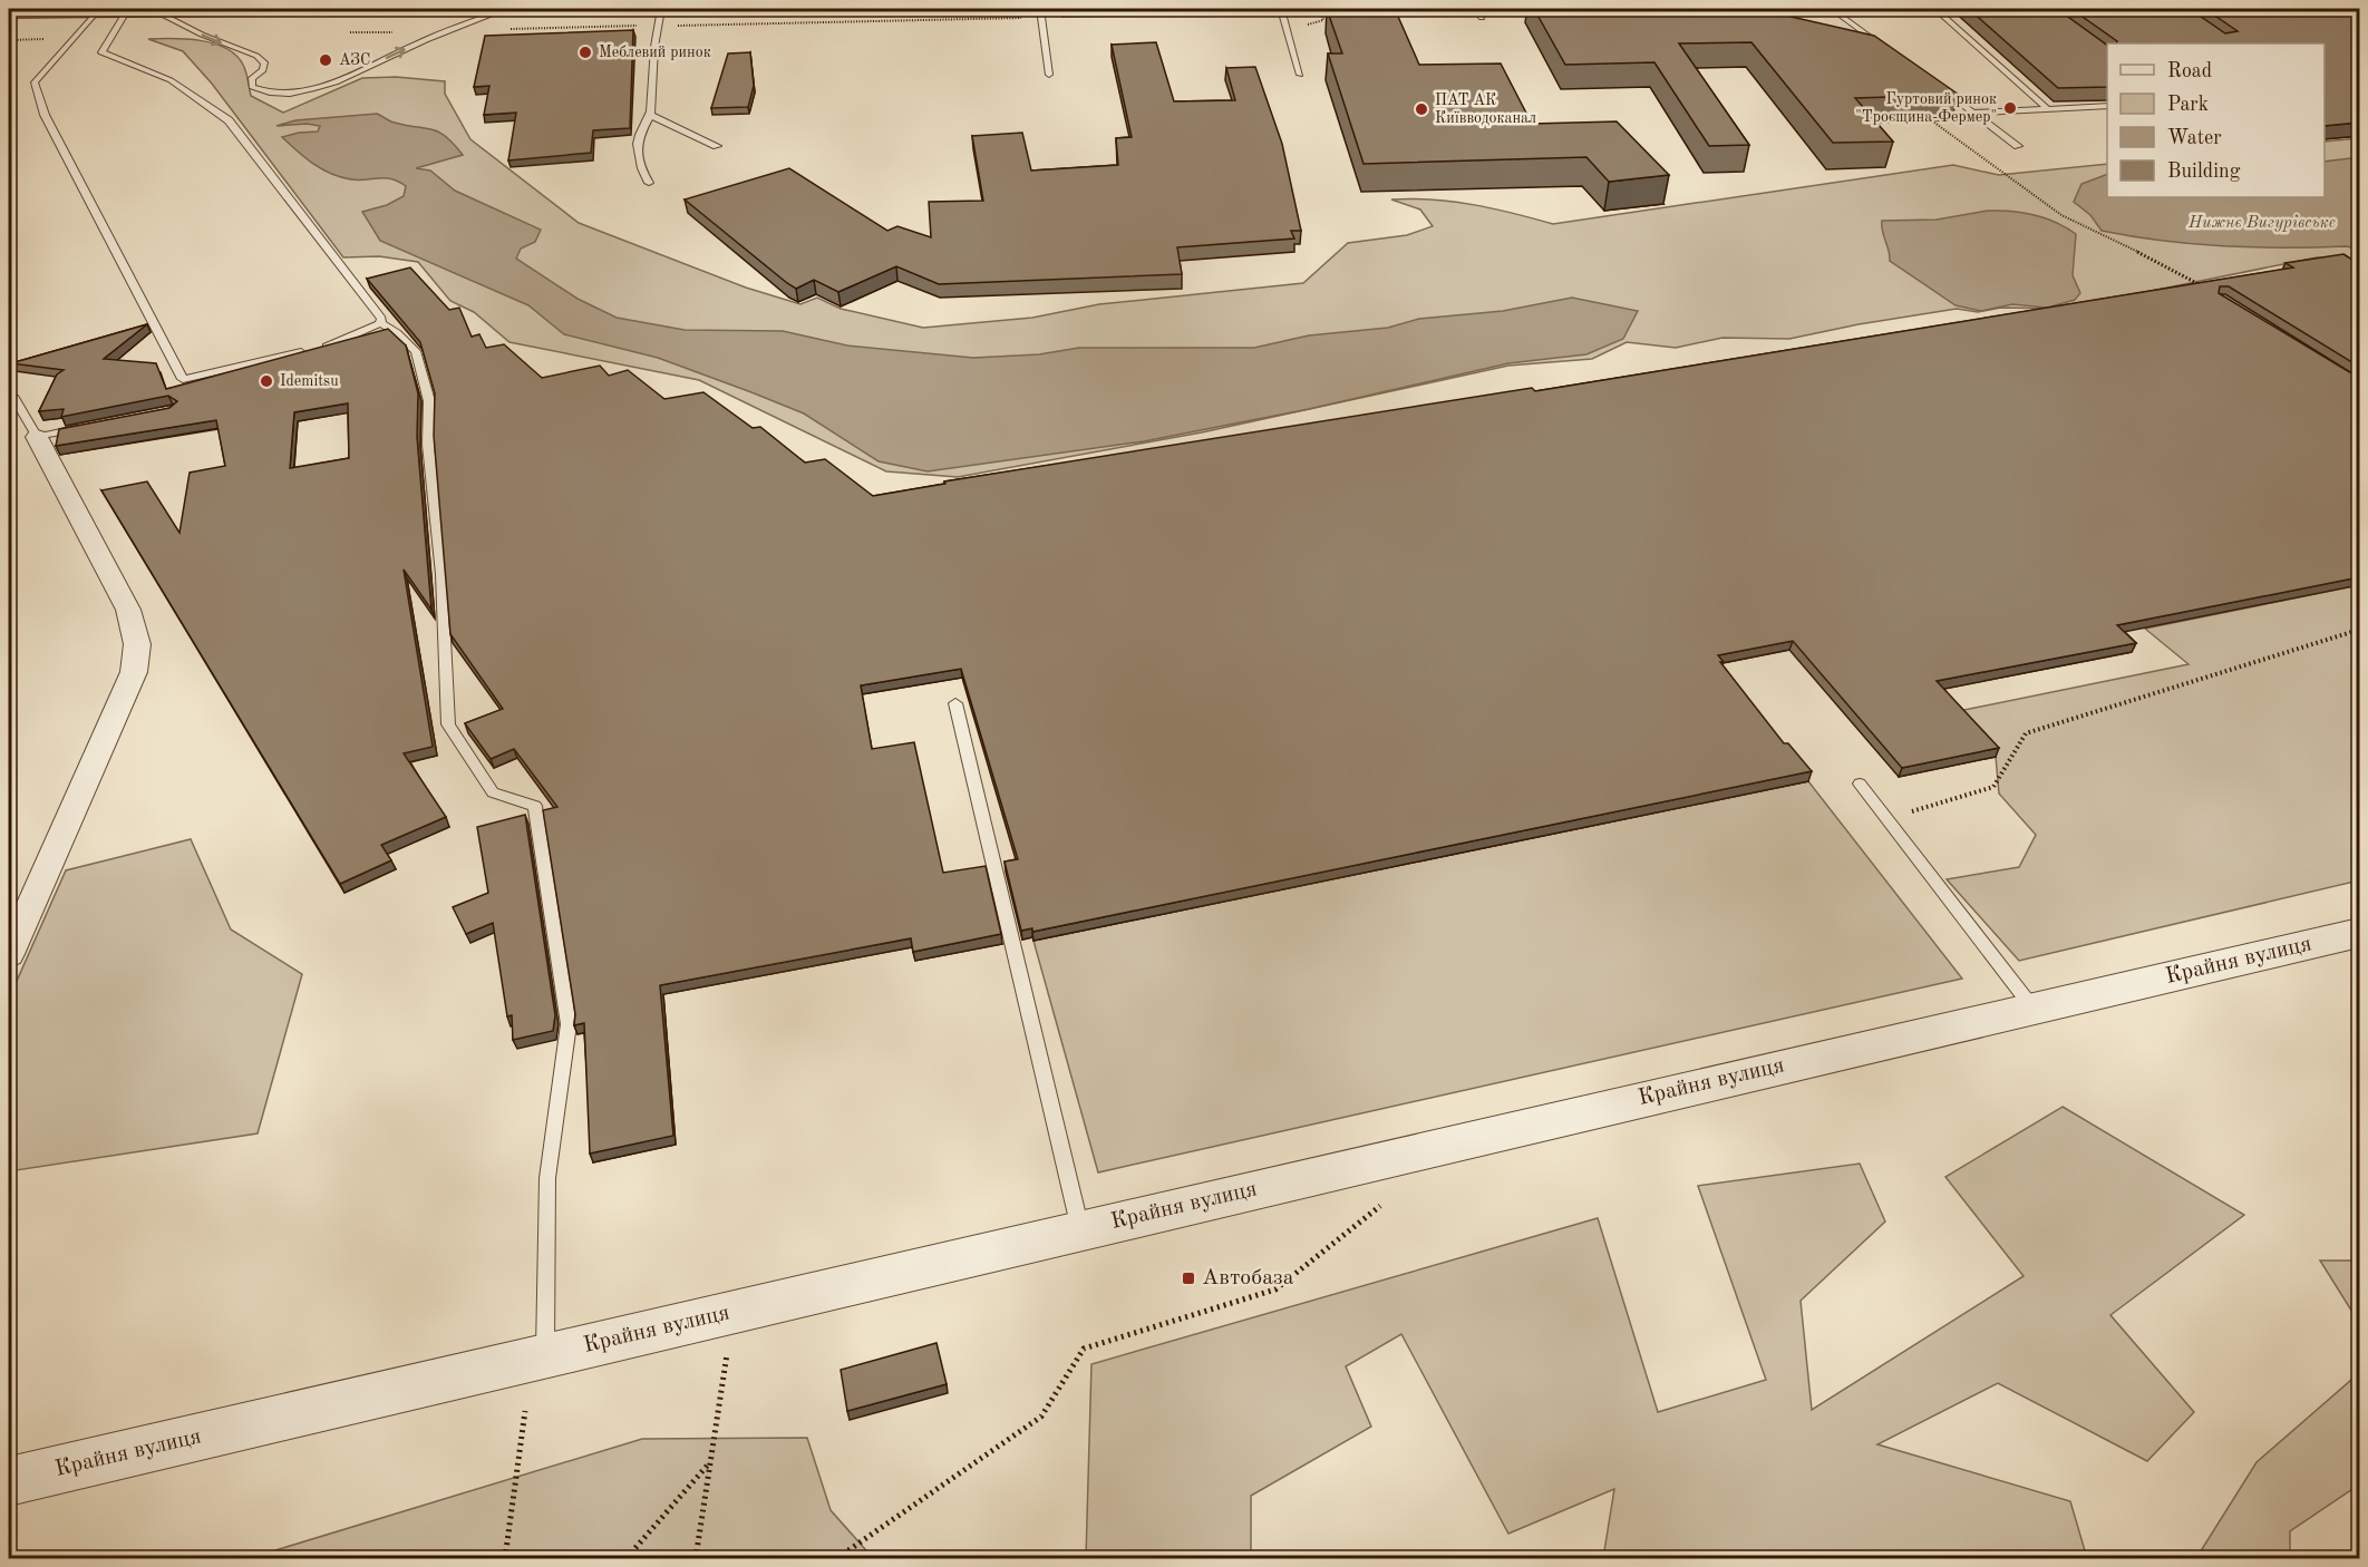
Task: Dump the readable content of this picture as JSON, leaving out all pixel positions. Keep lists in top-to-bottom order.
{
  "streets": {
    "street": ["Крайня вулиця"]
  },
  "water": ["Нижнє Вигурівське"],
  "places": {
    "other": [
      "Меблевий ринок",
      "АЗС",
      "Гуртовий ринок \"Троєщина-Фермер\"",
      "ПАТ АК Київводоканал",
      "Idemitsu"
    ],
    "transit": ["Автобаза"]
  },
  "legend": [
    "Road",
    "Park",
    "Water",
    "Building"
  ]
}
